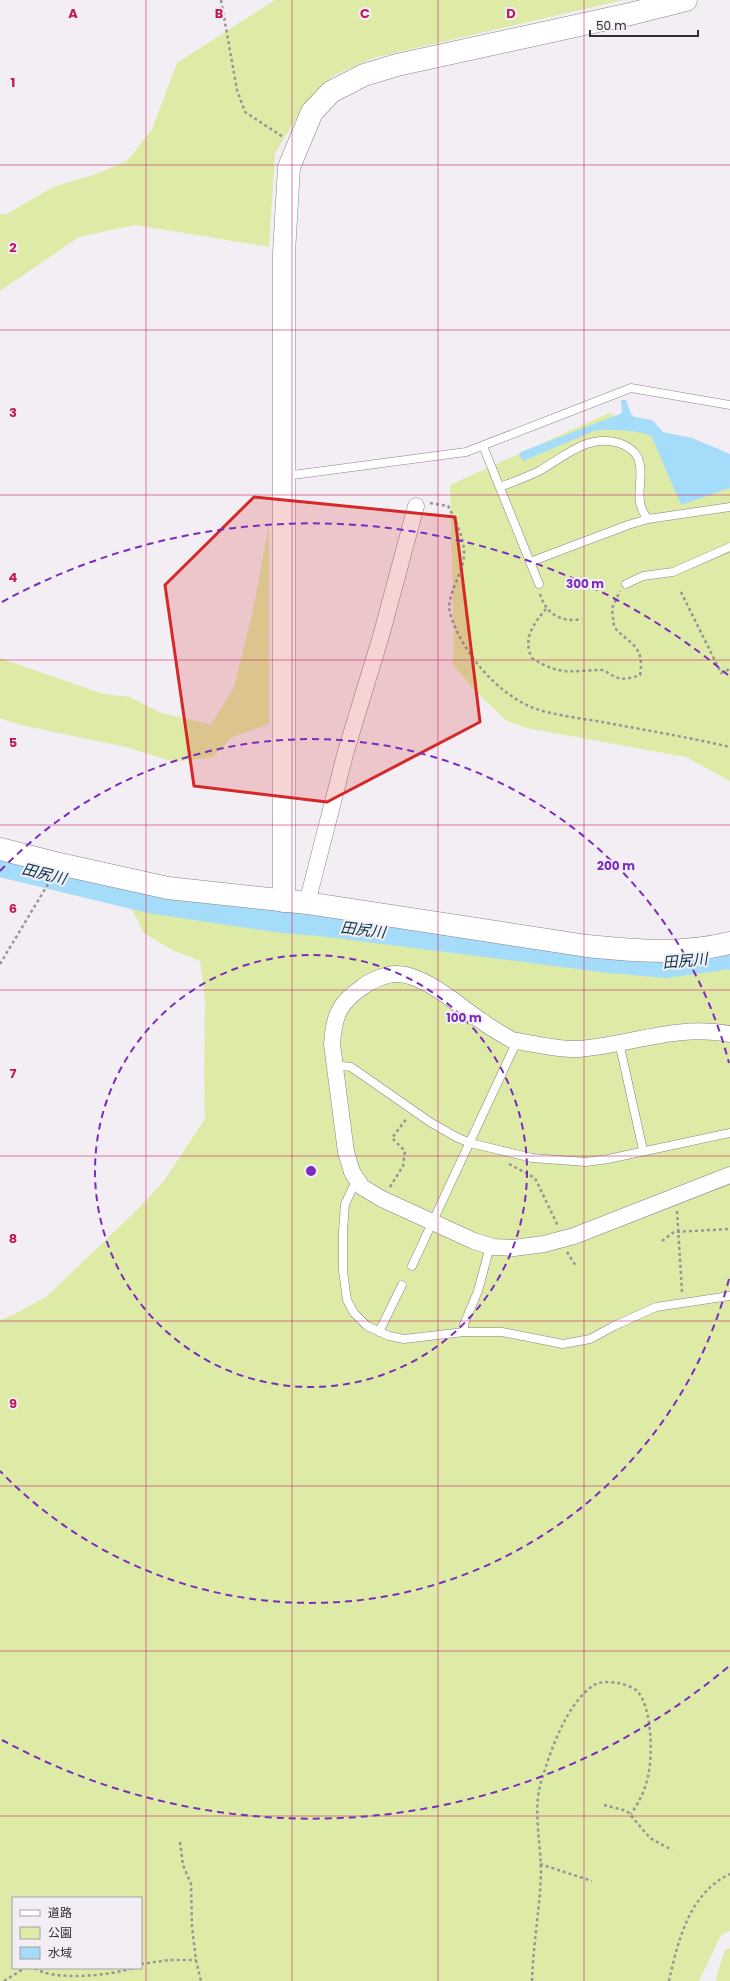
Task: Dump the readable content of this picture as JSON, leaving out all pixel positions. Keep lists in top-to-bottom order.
{
  "water": ["田尻川"],
  "legend": ["道路", "公園", "水域"],
  "scale_bar": "50 m",
  "grid": {
    "columns": [
      "A",
      "B",
      "C",
      "D"
    ],
    "rows": [
      "1",
      "2",
      "3",
      "4",
      "5",
      "6",
      "7",
      "8",
      "9"
    ]
  },
  "rings": ["300 m", "200 m", "100 m"]
}
